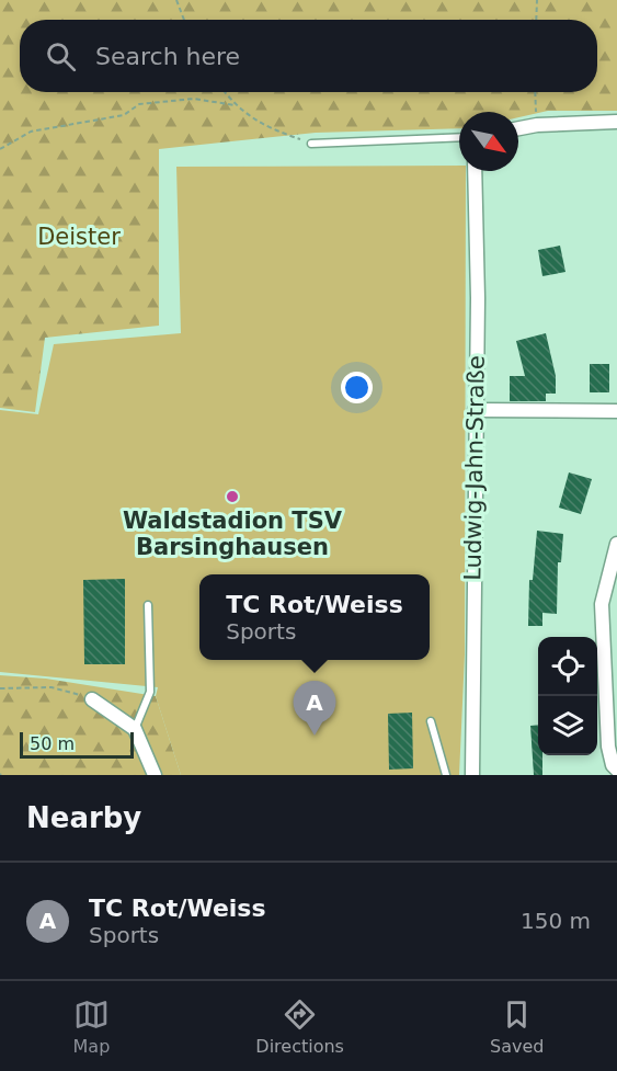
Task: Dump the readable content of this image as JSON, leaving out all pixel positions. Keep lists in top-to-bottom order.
{
  "streets": {
    "street": ["Ludwig-Jahn-Straße"]
  },
  "parks": ["Deister"],
  "places": ["Waldstadion TSV Barsinghausen"],
  "scale_bar": "50 m",
  "north": "bottom right",
  "page": {
    "search": "Search here",
    "popup": ["TC Rot/Weiss", "Sports"],
    "pins": "A",
    "scale": "50 m",
    "heading": "Nearby",
    "list": [
      {
        "mark": "A",
        "name": "TC Rot/Weiss",
        "note": "Sports",
        "value": "150 m"
      }
    ],
    "nav": ["Map", "Directions", "Saved"]
  }
}
